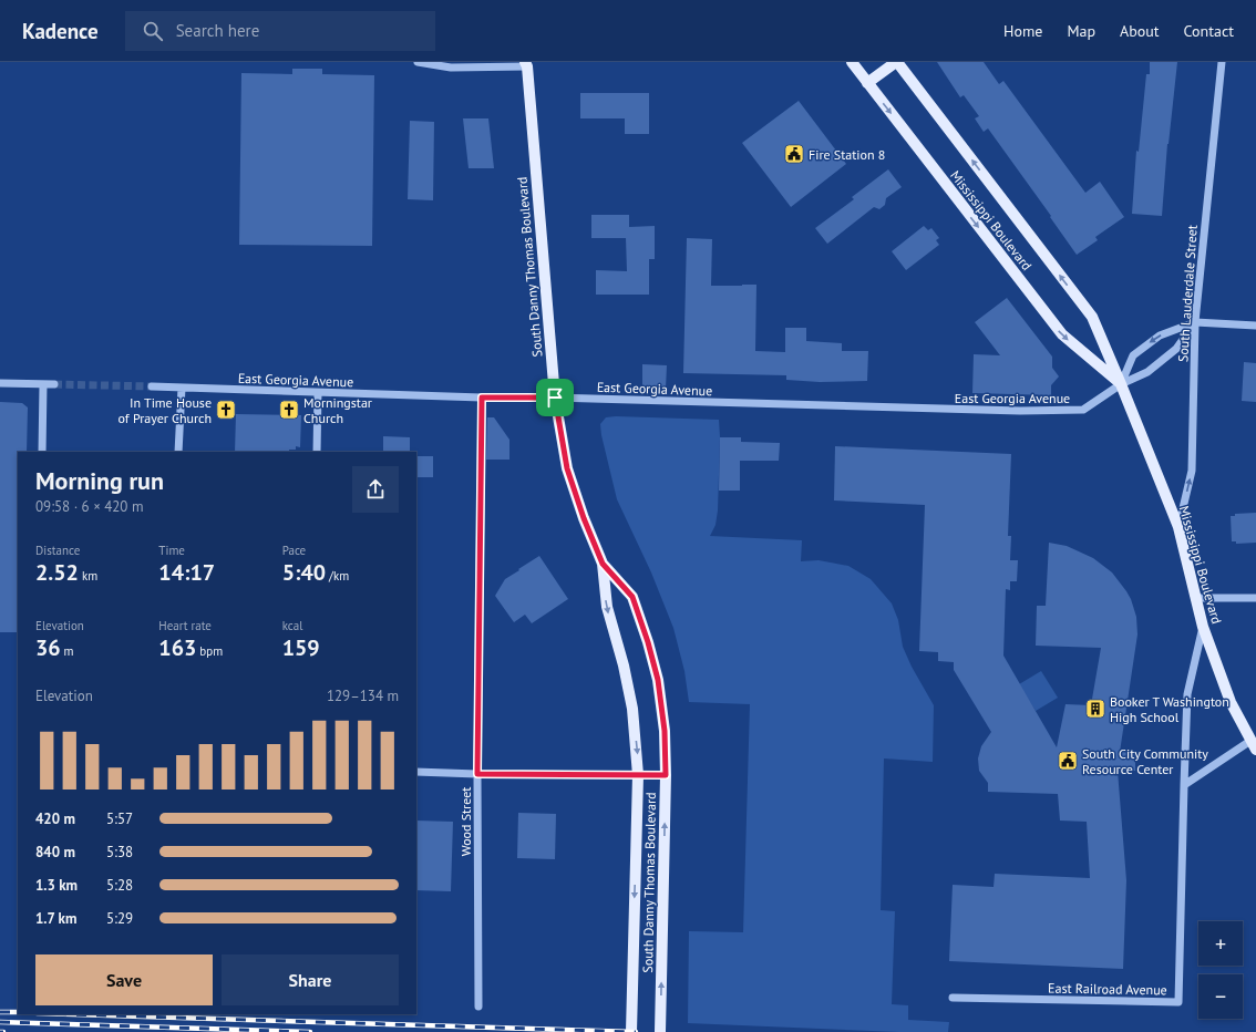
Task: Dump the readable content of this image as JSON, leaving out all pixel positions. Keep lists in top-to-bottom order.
{
  "streets": {
    "main road": ["Mississippi Boulevard", "South Danny Thomas Boulevard"],
    "street": [
      "South Lauderdale Street",
      "East Georgia Avenue",
      "Wood Street",
      "East Railroad Avenue"
    ]
  },
  "crossings": [
    ["Mississippi Boulevard", "South Lauderdale Street"],
    ["Mississippi Boulevard", "East Georgia Avenue"],
    ["Mississippi Boulevard", "East Railroad Avenue"],
    ["South Danny Thomas Boulevard", "East Georgia Avenue"],
    ["South Lauderdale Street", "East Georgia Avenue"],
    ["East Georgia Avenue", "Wood Street"]
  ],
  "one_way": ["South Lauderdale Street"],
  "places": {
    "public building": ["Fire Station 8", "South City Community Resource Center"],
    "church": ["In Time House of Prayer Church", "Morningstar Church"],
    "building": ["Booker T Washington High School"]
  },
  "page": {
    "header": "Kadence",
    "search": "Search here",
    "nav": [
      "Home",
      "Map",
      "About",
      "Contact"
    ],
    "heading": ["Morning run", "09:58 · 6 × 420 m"],
    "stats": [
      ["Distance", "2.52 km"],
      ["Time", "14:17"],
      ["Pace", "5:40 /km"],
      ["Elevation", "36 m"],
      ["Heart rate", "163 bpm"],
      ["kcal", "159"]
    ],
    "chart": ["Elevation", "129–134 m"],
    "list": [
      {
        "name": "420 m",
        "note": "5:57"
      },
      {
        "name": "840 m",
        "note": "5:38"
      },
      {
        "name": "1.3 km",
        "note": "5:28"
      },
      {
        "name": "1.7 km",
        "note": "5:29"
      }
    ],
    "map_buttons": ["+", "−"],
    "buttons": ["Save", "Share"]
  }
}
